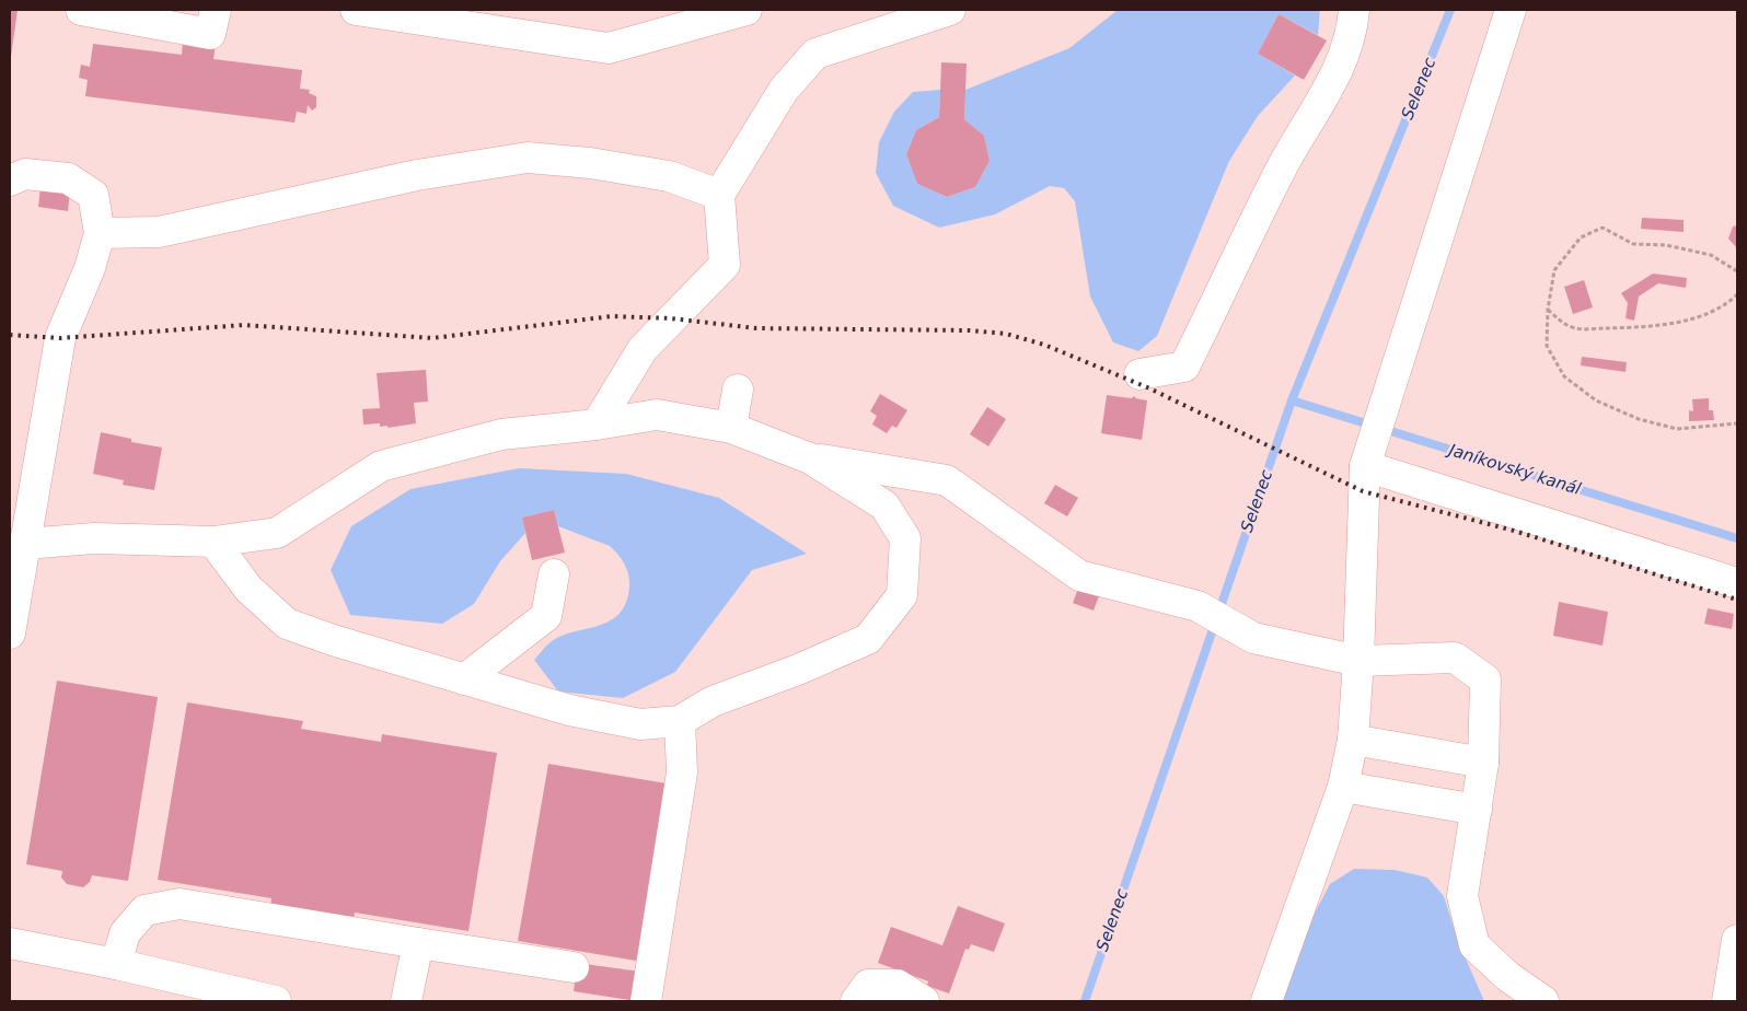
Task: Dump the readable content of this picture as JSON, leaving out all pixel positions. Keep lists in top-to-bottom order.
{
  "water": ["Selenec", "Janíkovský kanál"]
}
